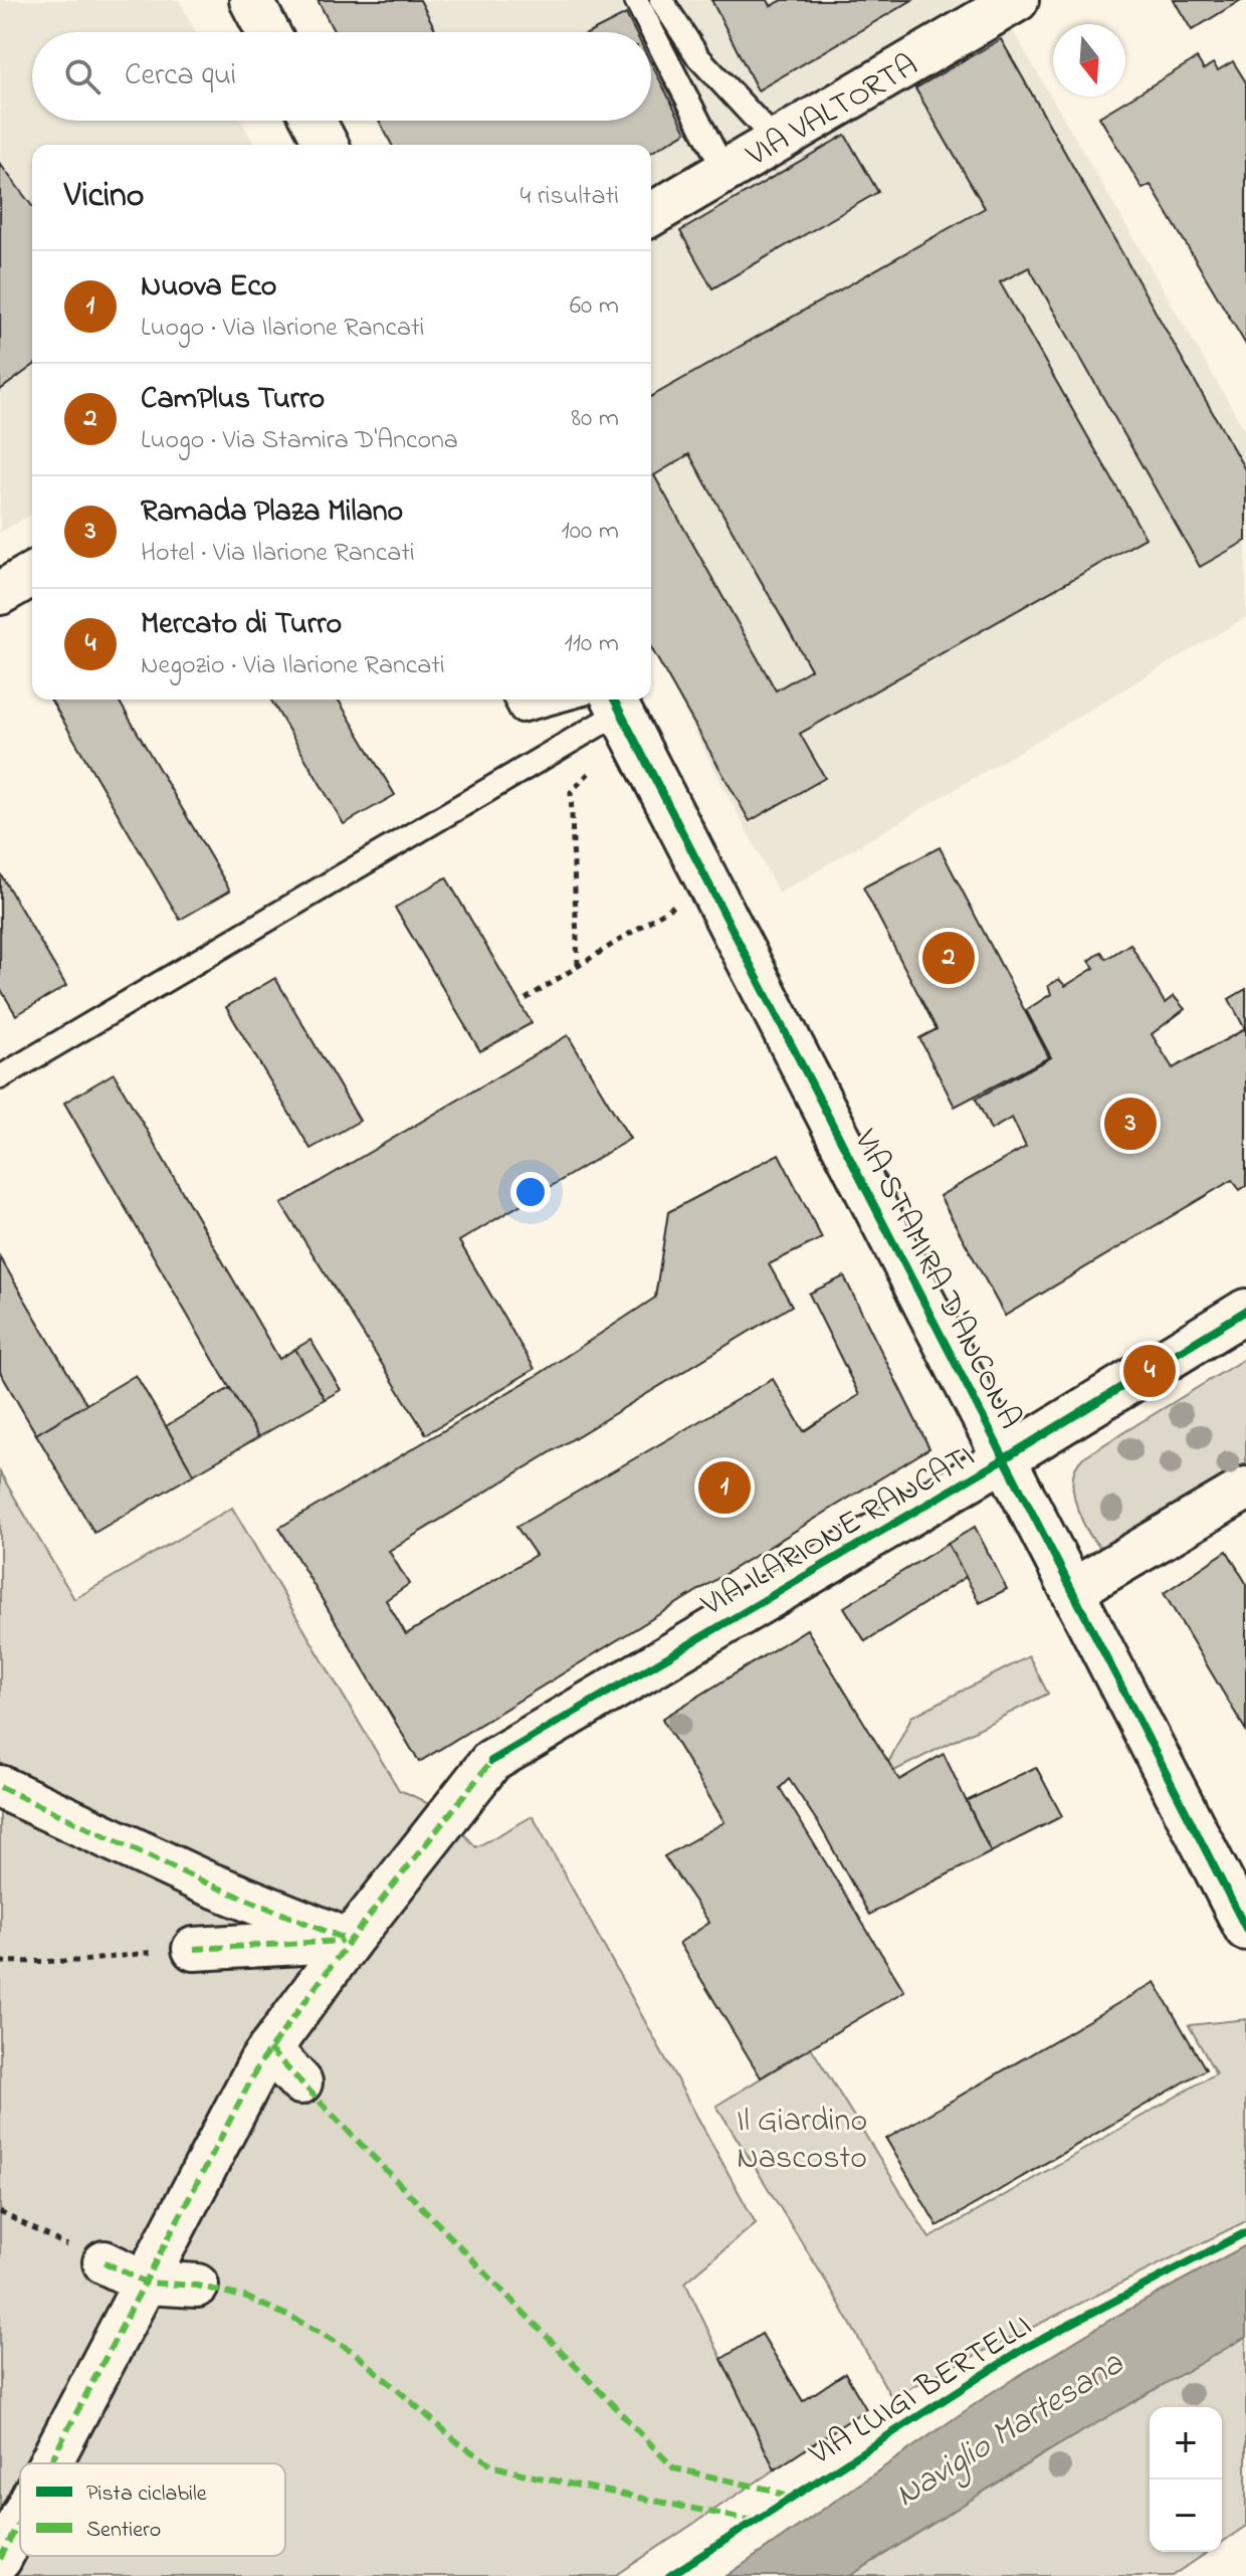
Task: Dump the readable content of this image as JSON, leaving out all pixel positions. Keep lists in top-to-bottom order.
{
  "streets": {
    "street": ["VIA VALTORTA", "VIA STAMIRA D'ANCONA", "VIA ILARIONE RANCATI"],
    "cycle path": ["VIA LUIGI BERTELLI"]
  },
  "crossings": [
    ["VIA STAMIRA D'ANCONA", "VIA ILARIONE RANCATI"]
  ],
  "water": ["Naviglio Martesana"],
  "parks": ["Il Giardino Nascosto"],
  "legend": ["Pista ciclabile", "Sentiero"],
  "north": "bottom",
  "page": {
    "search": "Cerca qui",
    "heading": ["Vicino", "4 risultati"],
    "list": [
      {
        "mark": "1",
        "name": "Nuova Eco",
        "note": "Luogo · Via Ilarione Rancati",
        "value": "60 m"
      },
      {
        "mark": "2",
        "name": "CamPlus Turro",
        "note": "Luogo · Via Stamira D'Ancona",
        "value": "80 m"
      },
      {
        "mark": "3",
        "name": "Ramada Plaza Milano",
        "note": "Hotel · Via Ilarione Rancati",
        "value": "100 m"
      },
      {
        "mark": "4",
        "name": "Mercato di Turro",
        "note": "Negozio · Via Ilarione Rancati",
        "value": "110 m"
      }
    ],
    "pins": [
      "2",
      "3",
      "4",
      "1"
    ],
    "map_buttons": ["+", "−"]
  }
}
